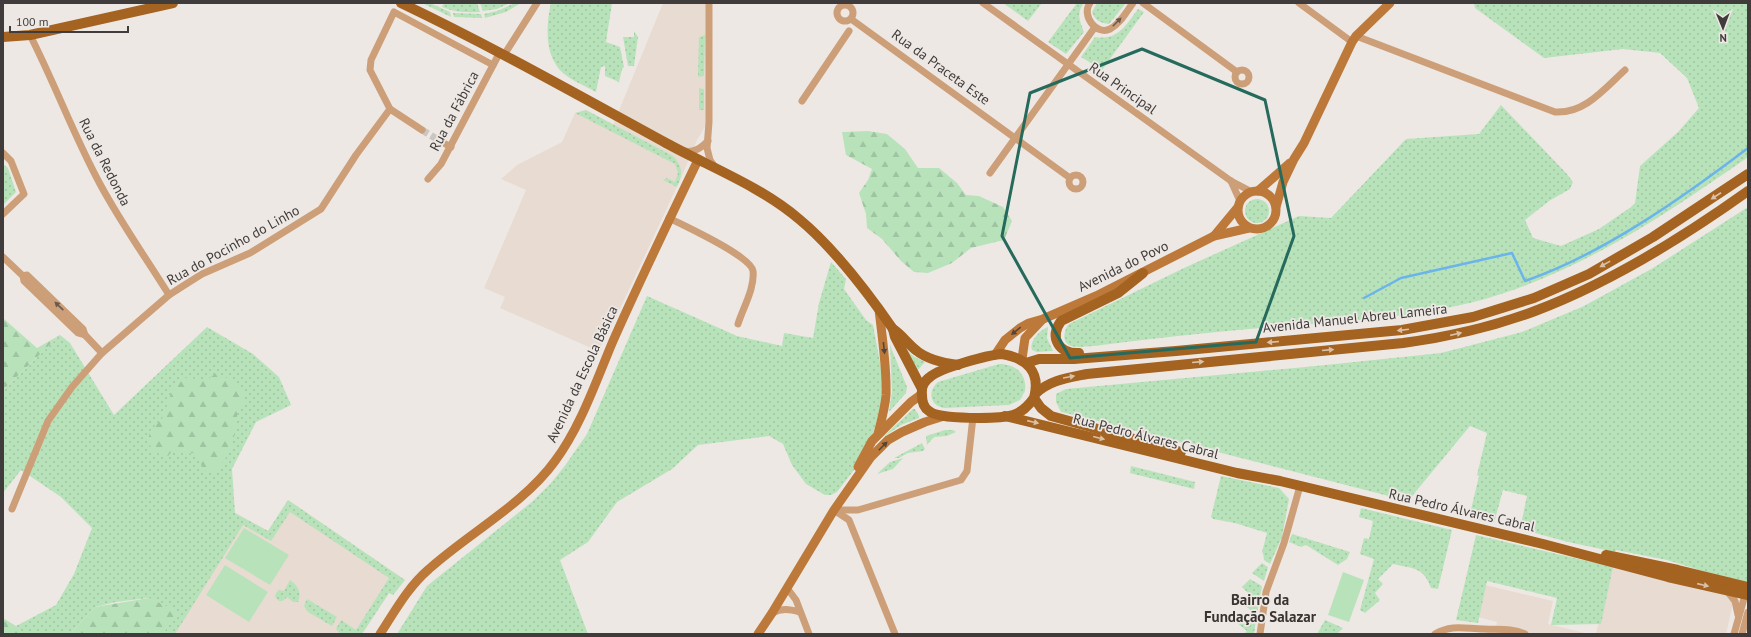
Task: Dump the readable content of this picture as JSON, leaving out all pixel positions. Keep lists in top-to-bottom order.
{
  "streets": {
    "main road": ["Avenida Manuel Abreu Lameira", "Rua Pedro Álvares Cabral"],
    "street": [
      "Rua da Praceta Este",
      "Rua Principal",
      "Rua da Fábrica",
      "Rua da Redonda",
      "Rua do Pocinho do Linho",
      "Avenida do Povo",
      "Avenida da Escola Básica"
    ]
  },
  "crossings": [
    ["Rua Principal", "Avenida do Povo"],
    ["Rua da Redonda", "Rua do Pocinho do Linho"],
    ["Avenida do Povo", "Avenida Manuel Abreu Lameira"],
    ["Avenida Manuel Abreu Lameira", "Rua Pedro Álvares Cabral"]
  ],
  "districts": ["Bairro da Fundação Salazar"],
  "scale_bar": "100 m",
  "north": "bottom"
}
